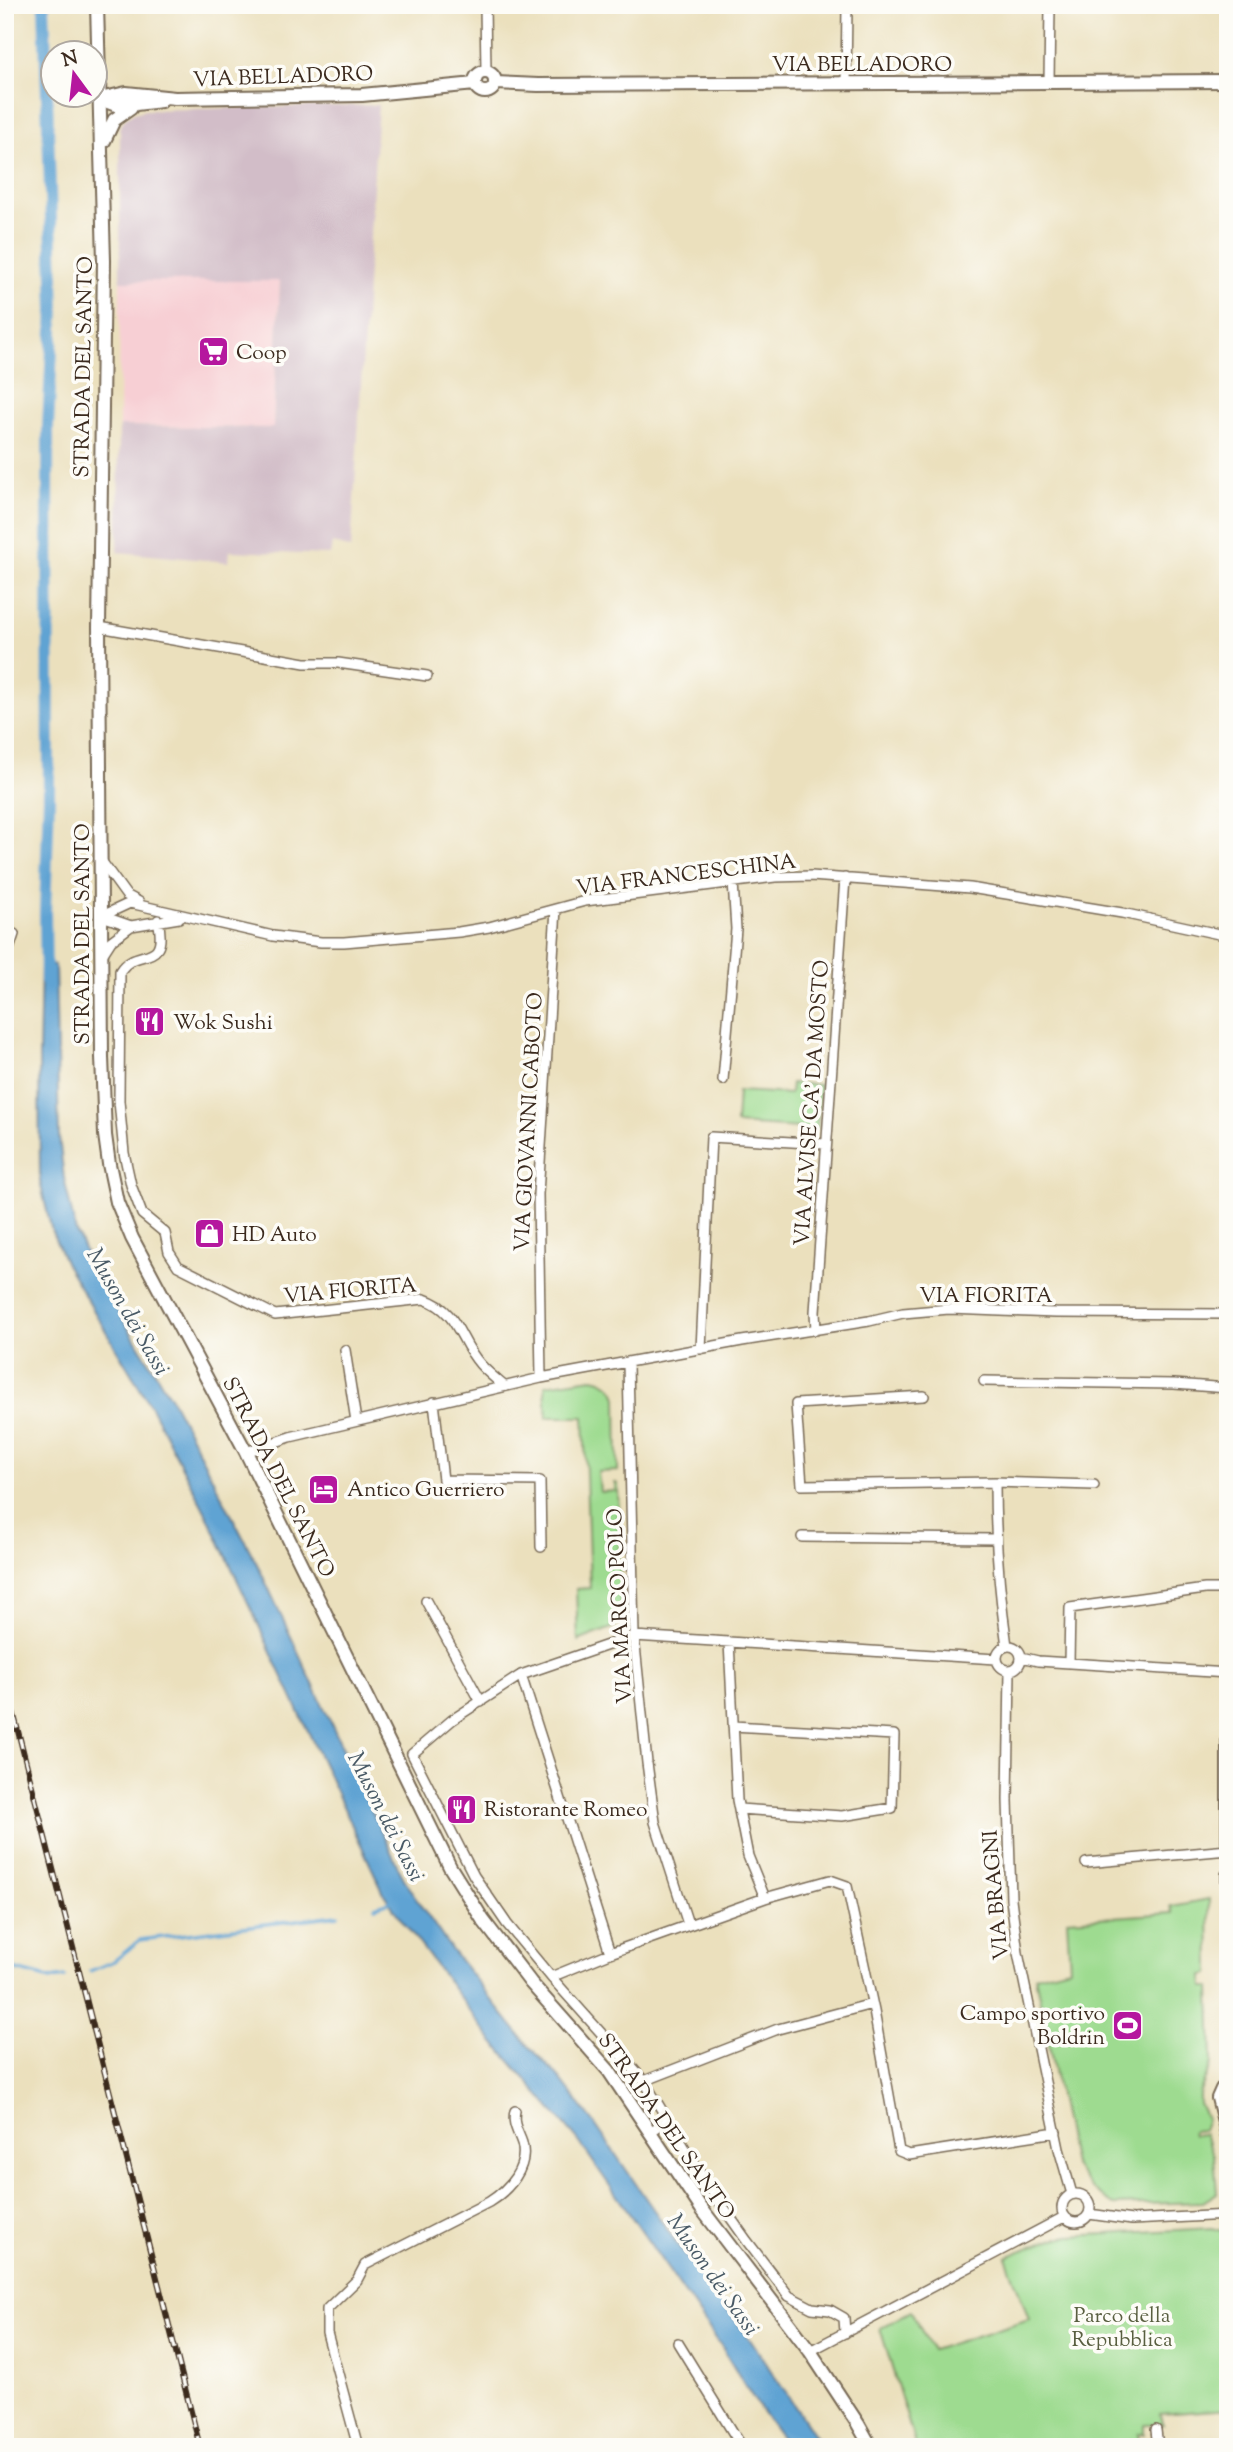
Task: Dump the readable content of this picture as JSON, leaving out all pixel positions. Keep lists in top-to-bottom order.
{
  "streets": {
    "main road": ["VIA BELLADORO", "STRADA DEL SANTO"],
    "street": [
      "VIA FRANCESCHINA",
      "VIA ALVISE CA' DA MOSTO",
      "VIA GIOVANNI CABOTO",
      "VIA FIORITA",
      "VIA MARCO POLO",
      "VIA BRAGNI"
    ]
  },
  "crossings": [
    ["VIA BELLADORO", "STRADA DEL SANTO"],
    ["STRADA DEL SANTO", "VIA FRANCESCHINA"],
    ["STRADA DEL SANTO", "VIA FIORITA"],
    ["VIA FRANCESCHINA", "VIA ALVISE CA' DA MOSTO"],
    ["VIA FRANCESCHINA", "VIA GIOVANNI CABOTO"],
    ["VIA FRANCESCHINA", "VIA FIORITA"],
    ["VIA ALVISE CA' DA MOSTO", "VIA FIORITA"],
    ["VIA GIOVANNI CABOTO", "VIA FIORITA"],
    ["VIA FIORITA", "VIA MARCO POLO"]
  ],
  "water": ["Muson dei Sassi"],
  "parks": ["Parco della Repubblica"],
  "places": {
    "supermarket": ["Coop"],
    "restaurant": ["Wok Sushi", "Ristorante Romeo"],
    "shop": ["HD Auto"],
    "hotel": ["Antico Guerriero"],
    "sports": ["Campo sportivo Boldrin"]
  },
  "north": "top"
}
